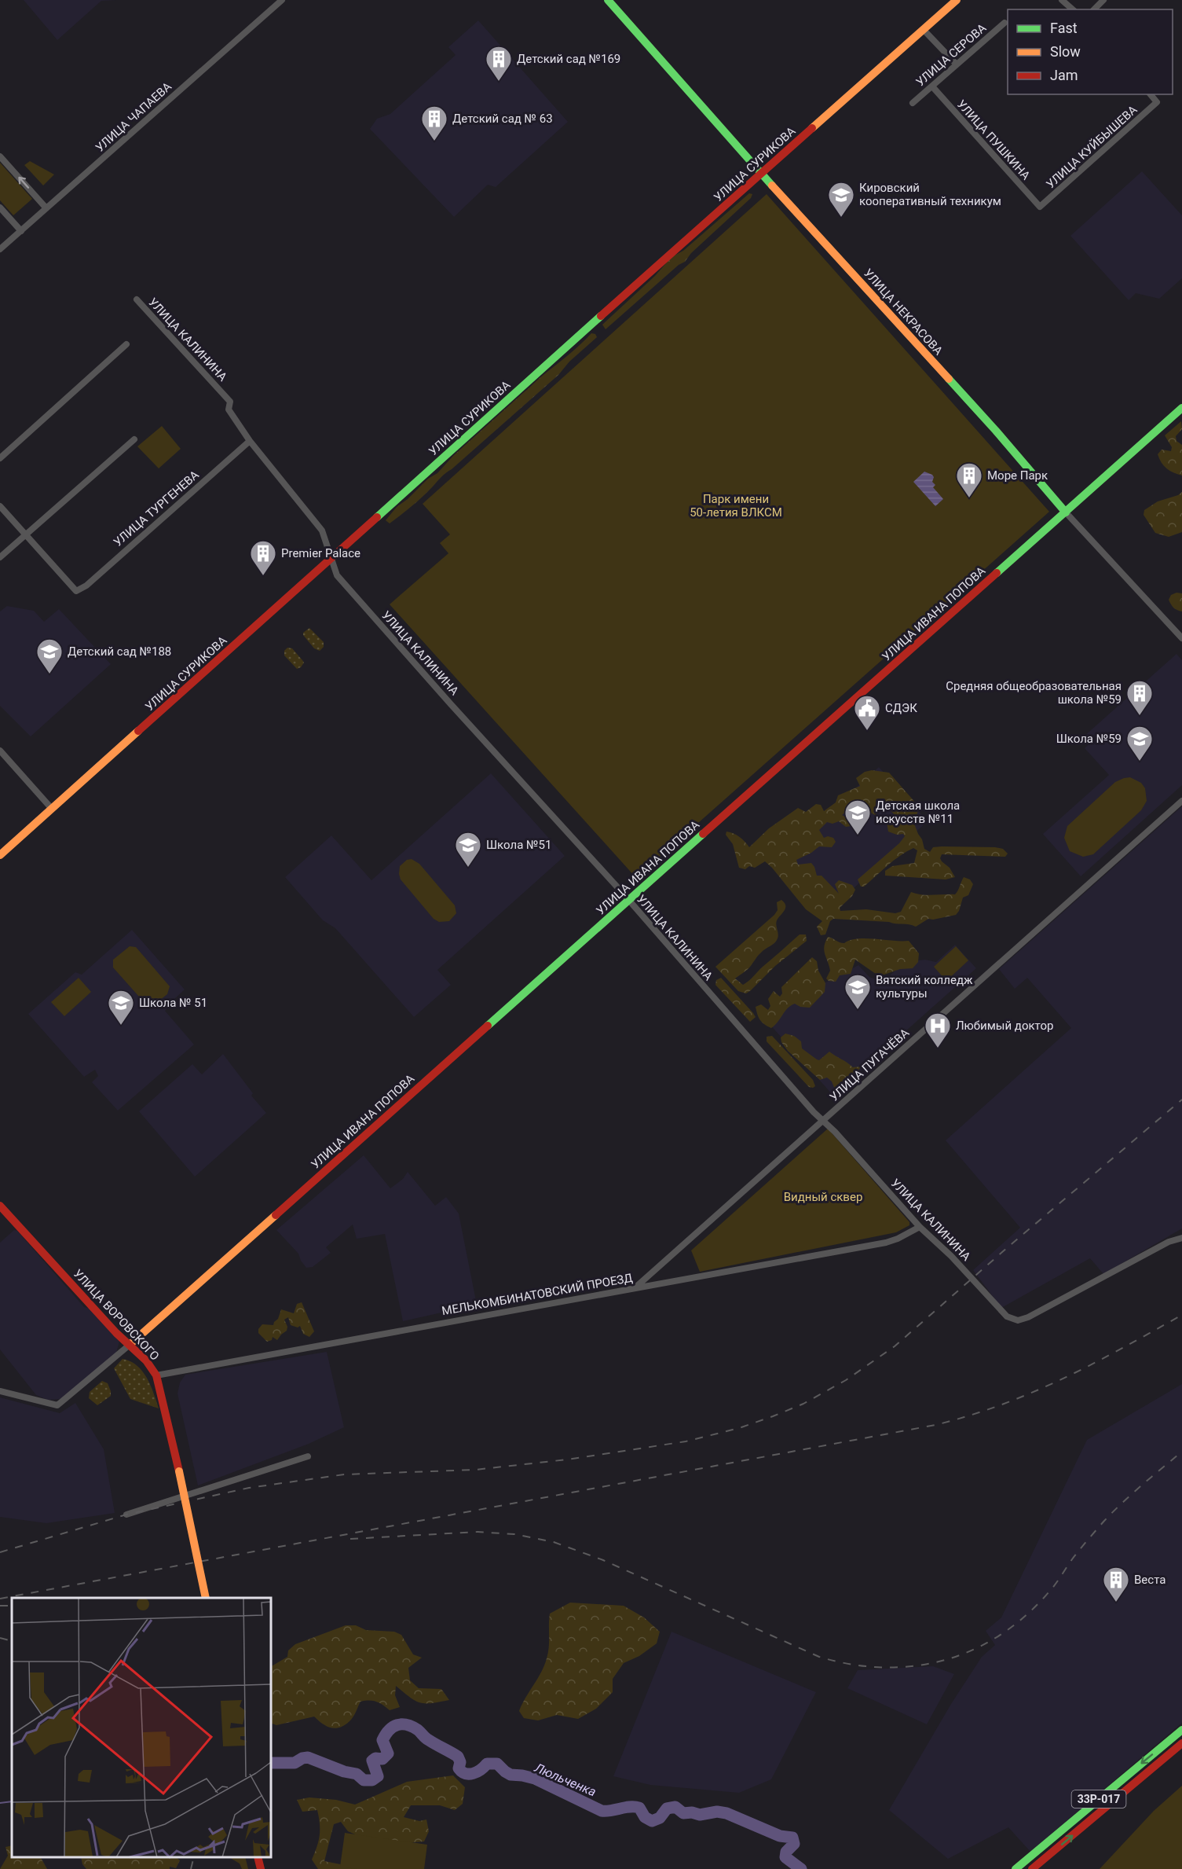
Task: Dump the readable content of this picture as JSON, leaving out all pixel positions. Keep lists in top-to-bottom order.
{
  "streets": {
    "main road": [
      "УЛИЦА СУРИКОВА",
      "УЛИЦА НЕКРАСОВА",
      "УЛИЦА ИВАНА ПОПОВА",
      "УЛИЦА ВОРОВСКОГО",
      "33Р-017"
    ],
    "street": [
      "УЛИЦА СЕРОВА",
      "УЛИЦА ЧАПАЕВА",
      "УЛИЦА ПУШКИНА",
      "УЛИЦА КУЙБЫШЕВА",
      "УЛИЦА КАЛИНИНА",
      "УЛИЦА ТУРГЕНЕВА",
      "УЛИЦА ПУГАЧЁВА",
      "МЕЛЬКОМБИНАТОВСКИЙ ПРОЕЗД"
    ]
  },
  "crossings": [
    ["УЛИЦА СЕРОВА", "УЛИЦА ПУШКИНА"],
    ["УЛИЦА ПУШКИНА", "УЛИЦА КУЙБЫШЕВА"],
    ["УЛИЦА СУРИКОВА", "УЛИЦА НЕКРАСОВА"],
    ["УЛИЦА СУРИКОВА", "УЛИЦА КАЛИНИНА"],
    ["УЛИЦА НЕКРАСОВА", "УЛИЦА ИВАНА ПОПОВА"],
    ["УЛИЦА КАЛИНИНА", "УЛИЦА ТУРГЕНЕВА"],
    ["УЛИЦА КАЛИНИНА", "УЛИЦА ИВАНА ПОПОВА"],
    ["УЛИЦА КАЛИНИНА", "УЛИЦА ПУГАЧЁВА"],
    ["УЛИЦА КАЛИНИНА", "МЕЛЬКОМБИНАТОВСКИЙ ПРОЕЗД"],
    ["УЛИЦА ИВАНА ПОПОВА", "УЛИЦА ВОРОВСКОГО"],
    ["УЛИЦА ПУГАЧЁВА", "МЕЛЬКОМБИНАТОВСКИЙ ПРОЕЗД"],
    ["МЕЛЬКОМБИНАТОВСКИЙ ПРОЕЗД", "УЛИЦА ВОРОВСКОГО"]
  ],
  "water": ["Люльченка"],
  "parks": ["Парк имени 50-летия ВЛКСМ", "Видный сквер"],
  "places": {
    "building": [
      "Детский сад №169",
      "Детский сад № 63",
      "Море Парк",
      "Premier Palace",
      "Средняя общеобразовательная школа №59",
      "Веста"
    ],
    "school or university": [
      "Кировский кооперативный техникум",
      "Детский сад №188",
      "Школа №59",
      "Детская школа искусств №11",
      "Школа №51",
      "Вятский колледж культуры",
      "Школа № 51"
    ],
    "public building": ["СДЭК"],
    "hospital": ["Любимый доктор"]
  },
  "legend": ["Fast", "Slow", "Jam"]
}
